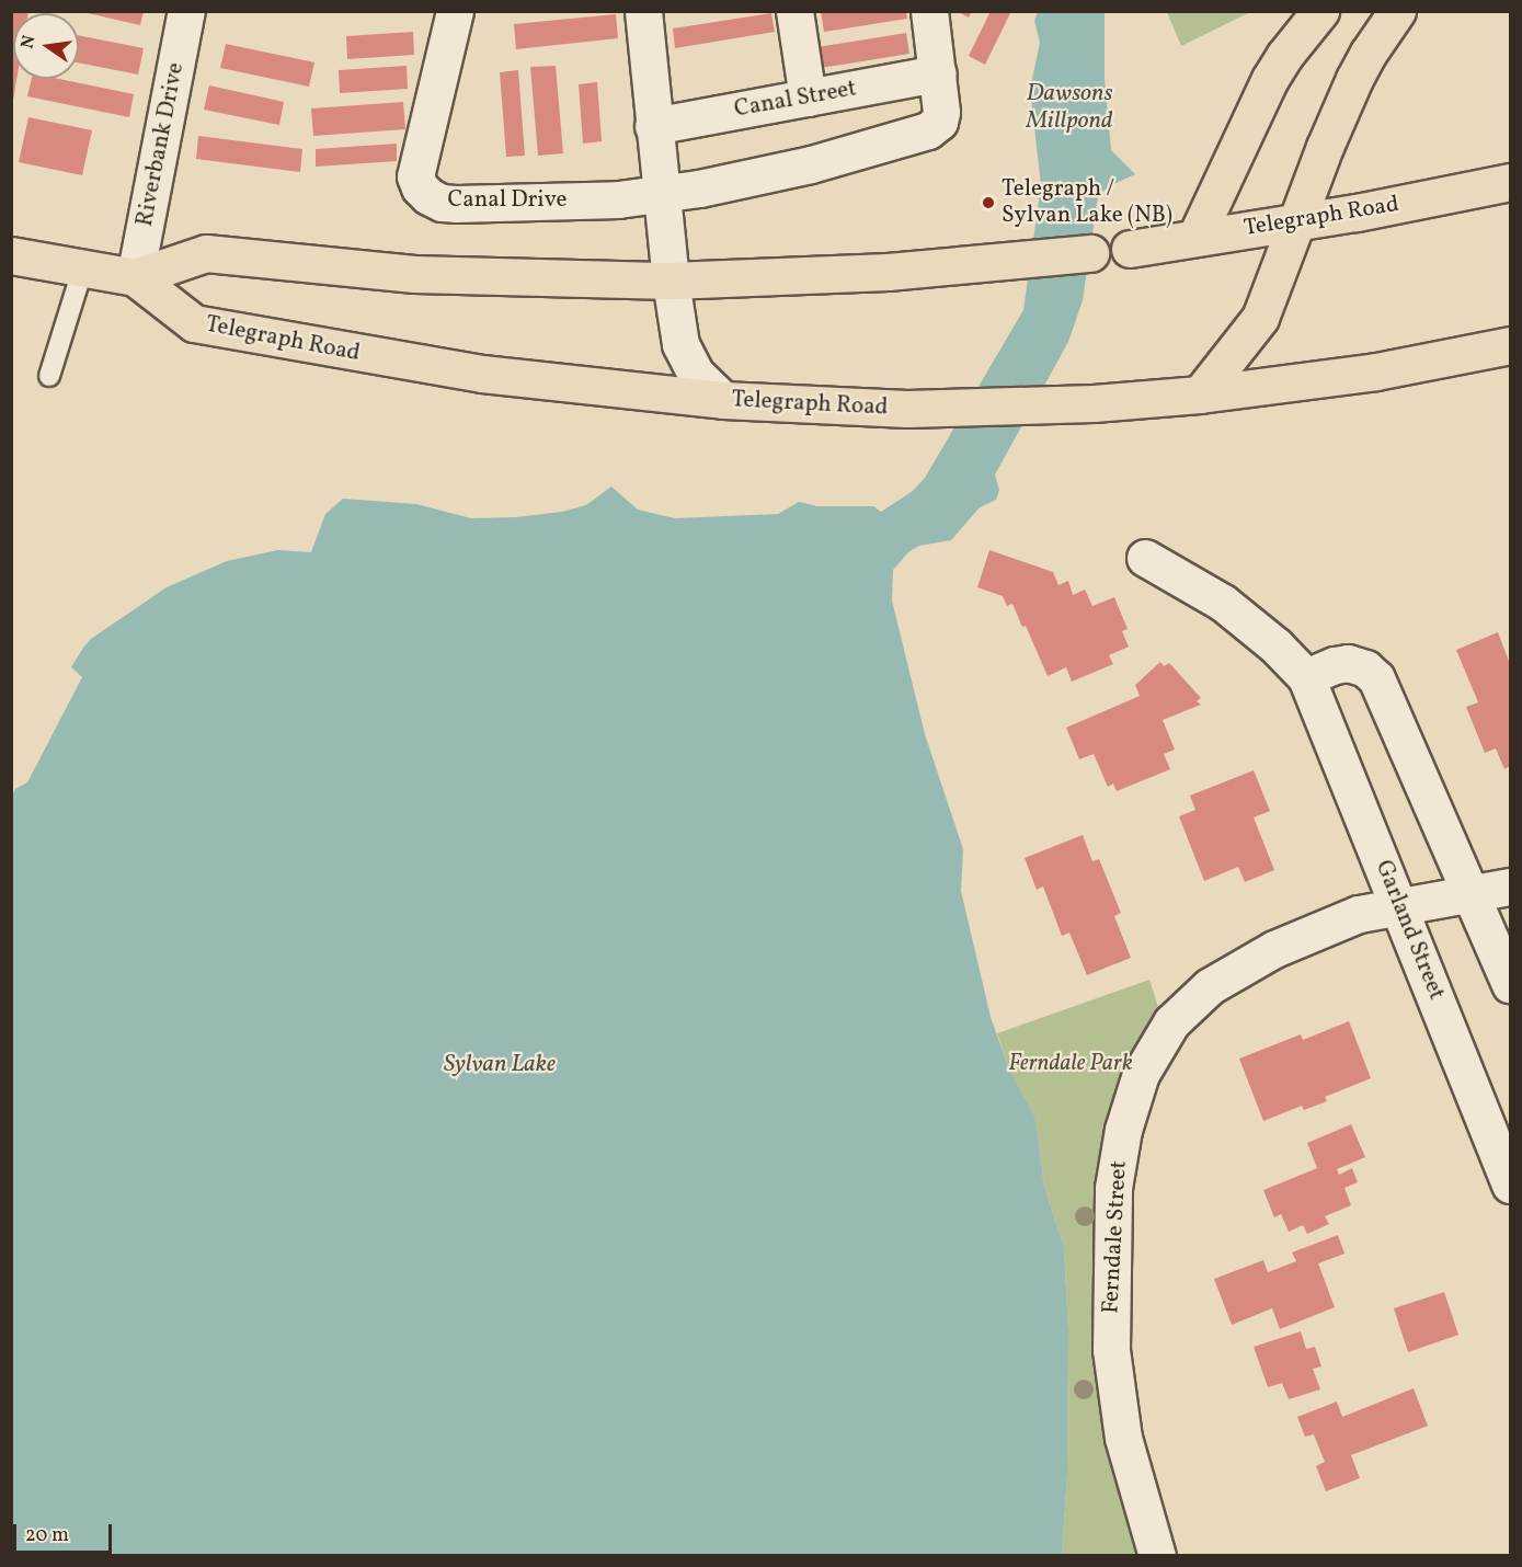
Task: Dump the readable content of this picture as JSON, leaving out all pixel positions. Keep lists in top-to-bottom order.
{
  "streets": {
    "main road": ["Telegraph Road"],
    "street": [
      "Canal Street",
      "Riverbank Drive",
      "Canal Drive",
      "Garland Street",
      "Ferndale Street"
    ]
  },
  "crossings": [
    ["Canal Street", "Canal Drive"],
    ["Riverbank Drive", "Telegraph Road"],
    ["Garland Street", "Ferndale Street"]
  ],
  "water": ["Dawsons Millpond", "Sylvan Lake"],
  "parks": ["Ferndale Park"],
  "places": ["Telegraph / Sylvan Lake (NB)"],
  "scale_bar": "20 m",
  "north": "left"
}
